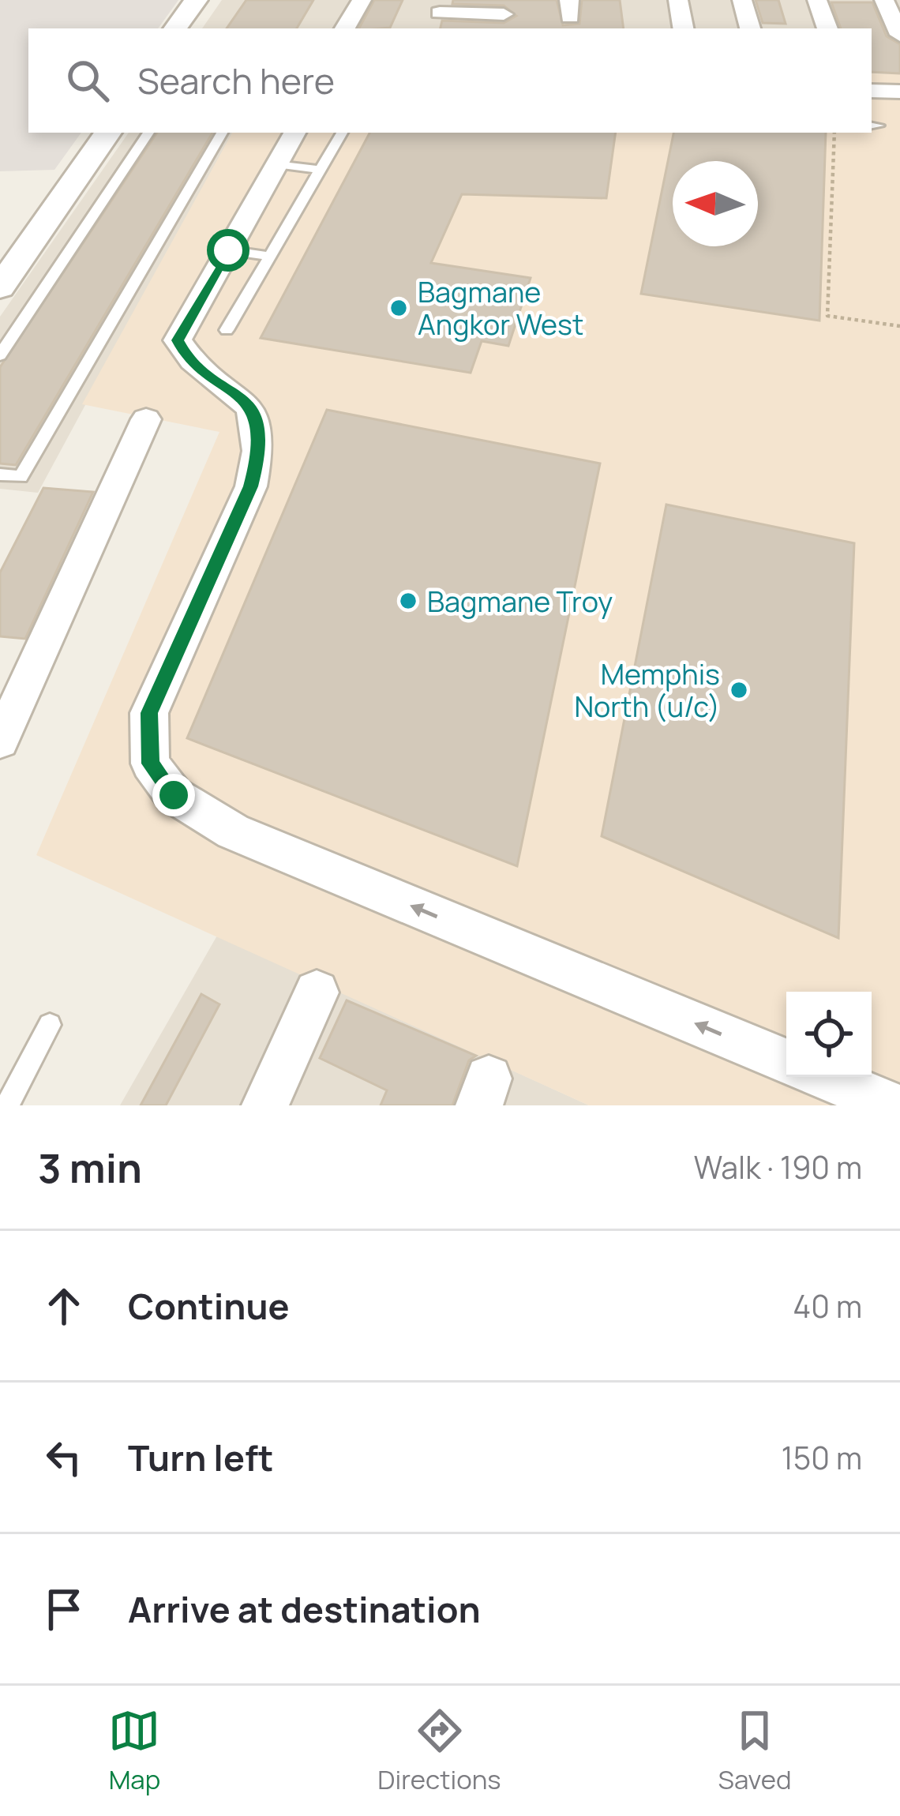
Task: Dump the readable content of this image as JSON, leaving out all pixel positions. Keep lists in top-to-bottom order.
{
  "places": ["Bagmane Angkor West", "Bagmane Troy", "Memphis North (u/c)"],
  "north": "left",
  "page": {
    "search": "Search here",
    "heading": ["3 min", "Walk · 190 m"],
    "list": [
      ["Continue", "40 m"],
      ["Turn left", "150 m"],
      "Arrive at destination"
    ],
    "nav": ["Map", "Directions", "Saved"]
  }
}
